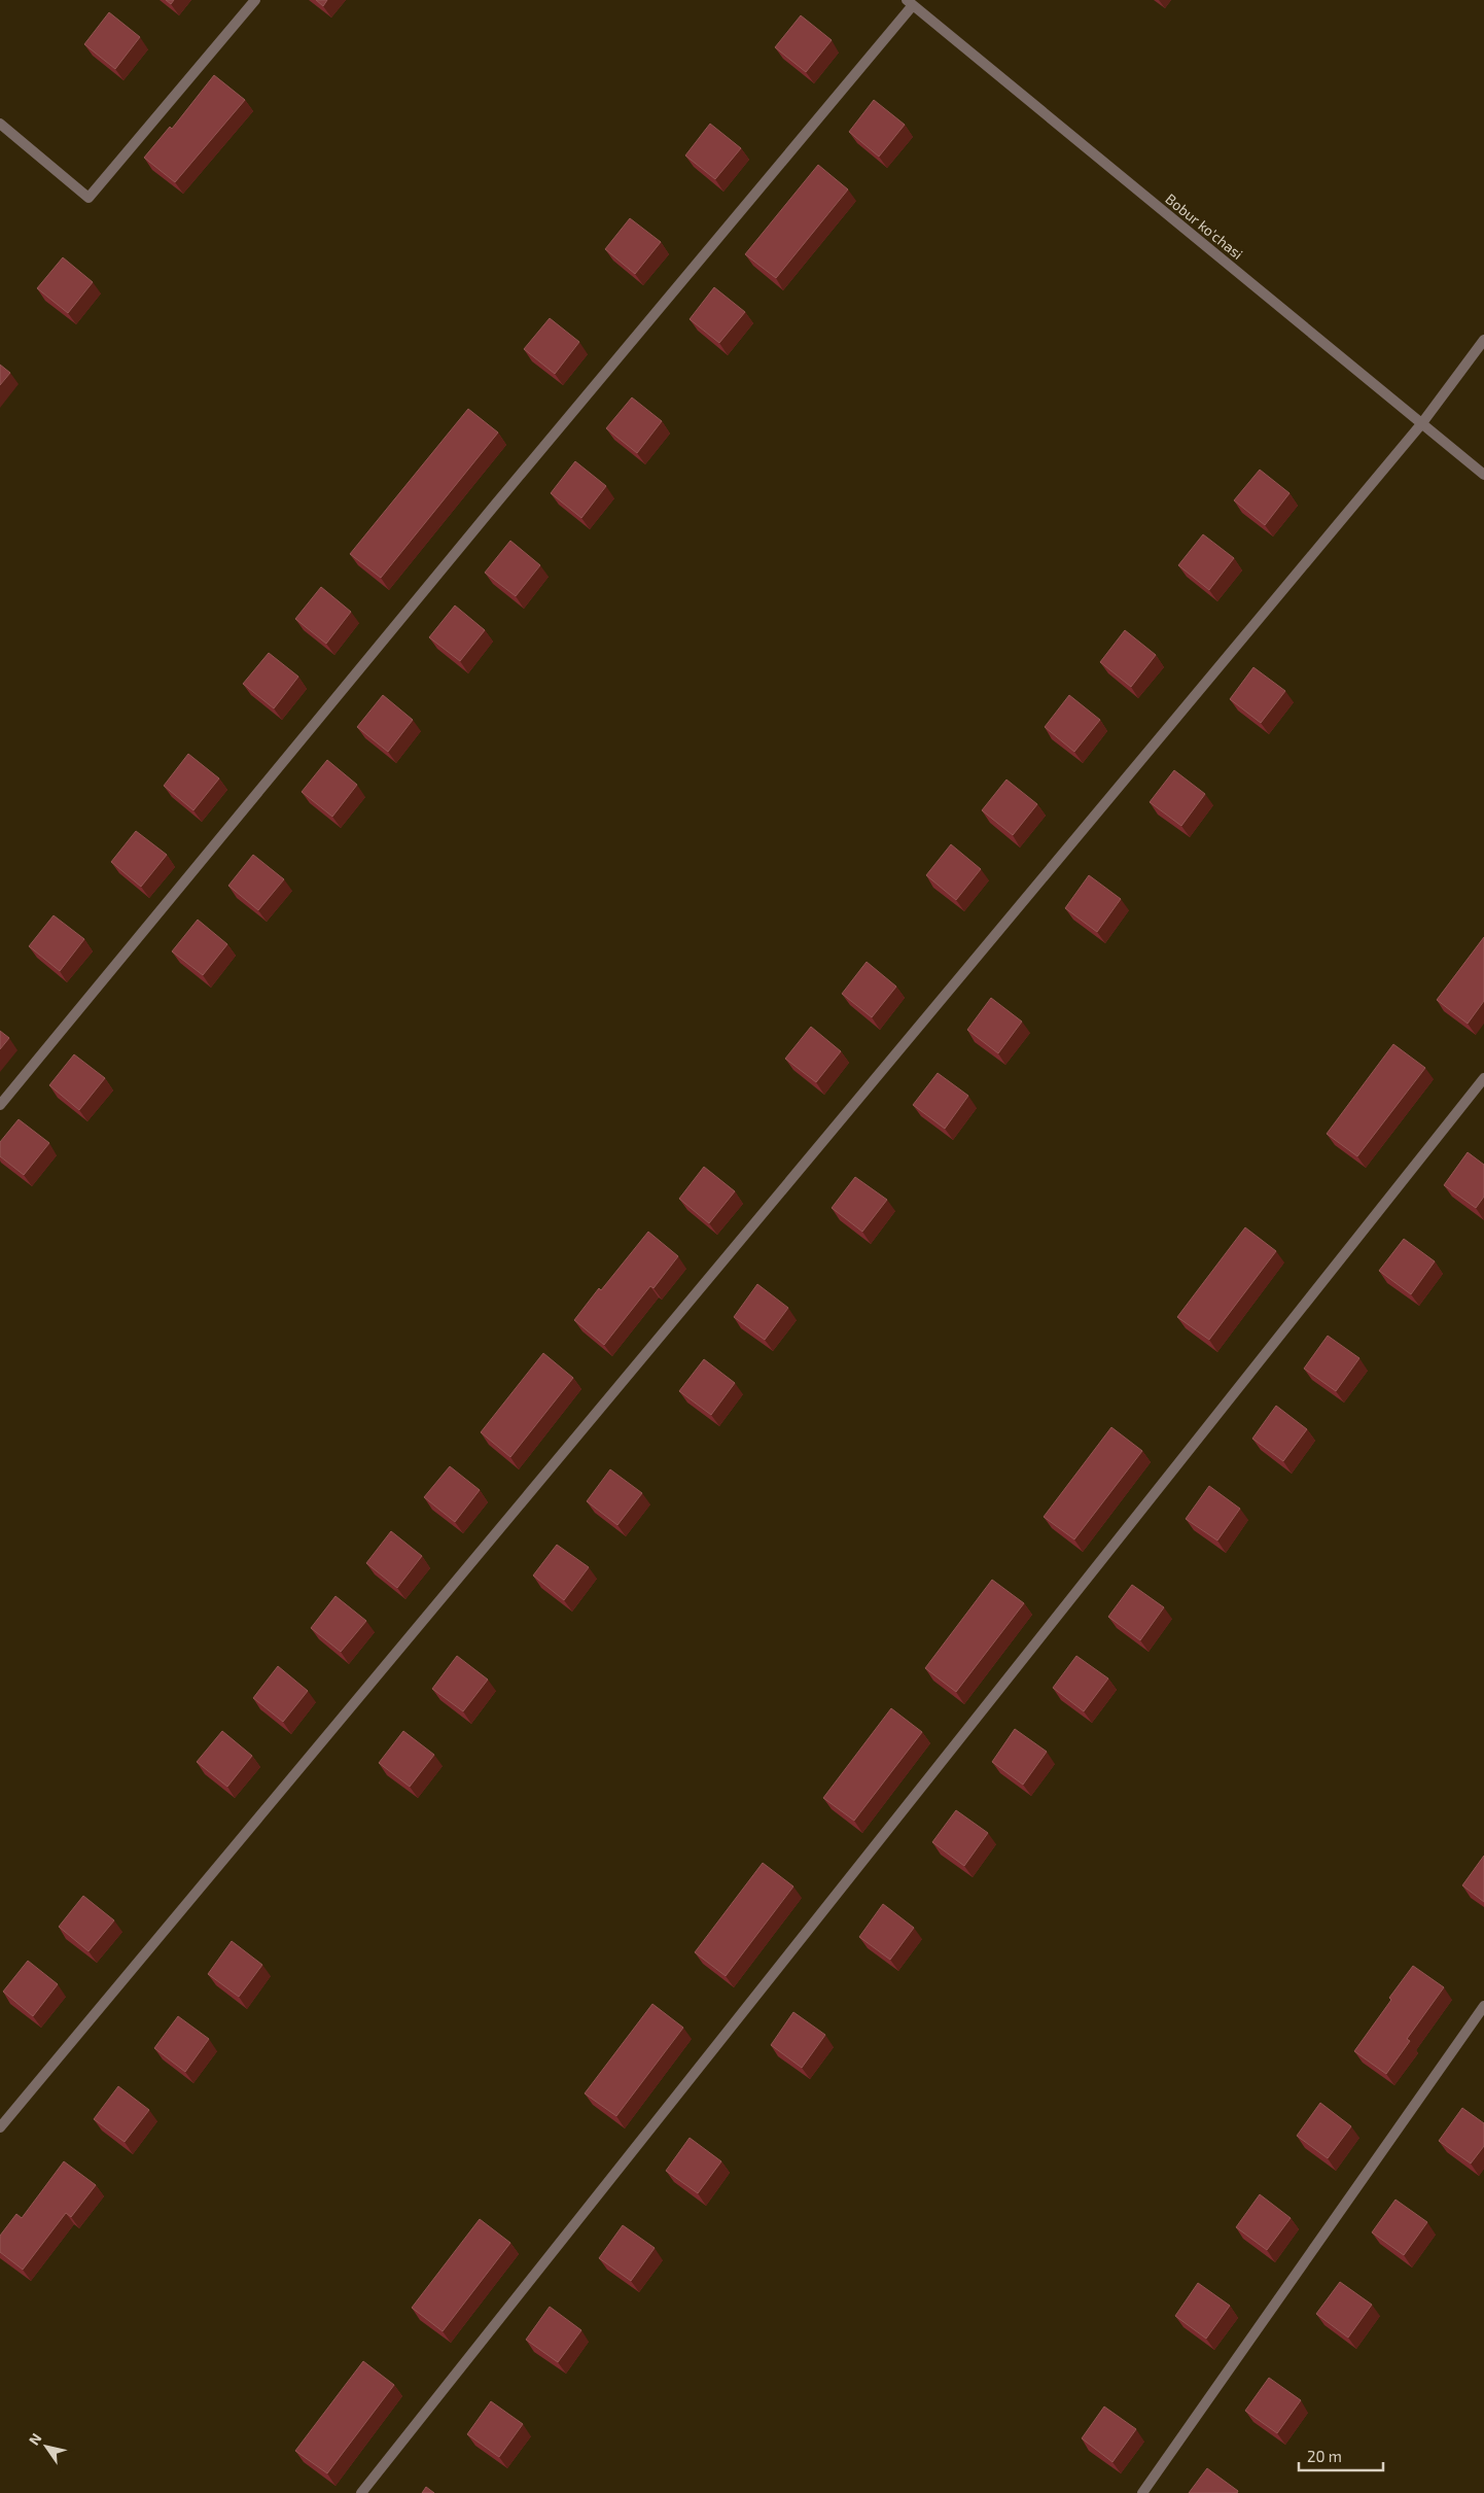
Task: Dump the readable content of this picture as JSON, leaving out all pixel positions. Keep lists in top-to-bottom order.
{
  "streets": {
    "street": ["Bobur ko'chasi"]
  },
  "scale_bar": "20 m",
  "north": "top left"
}
